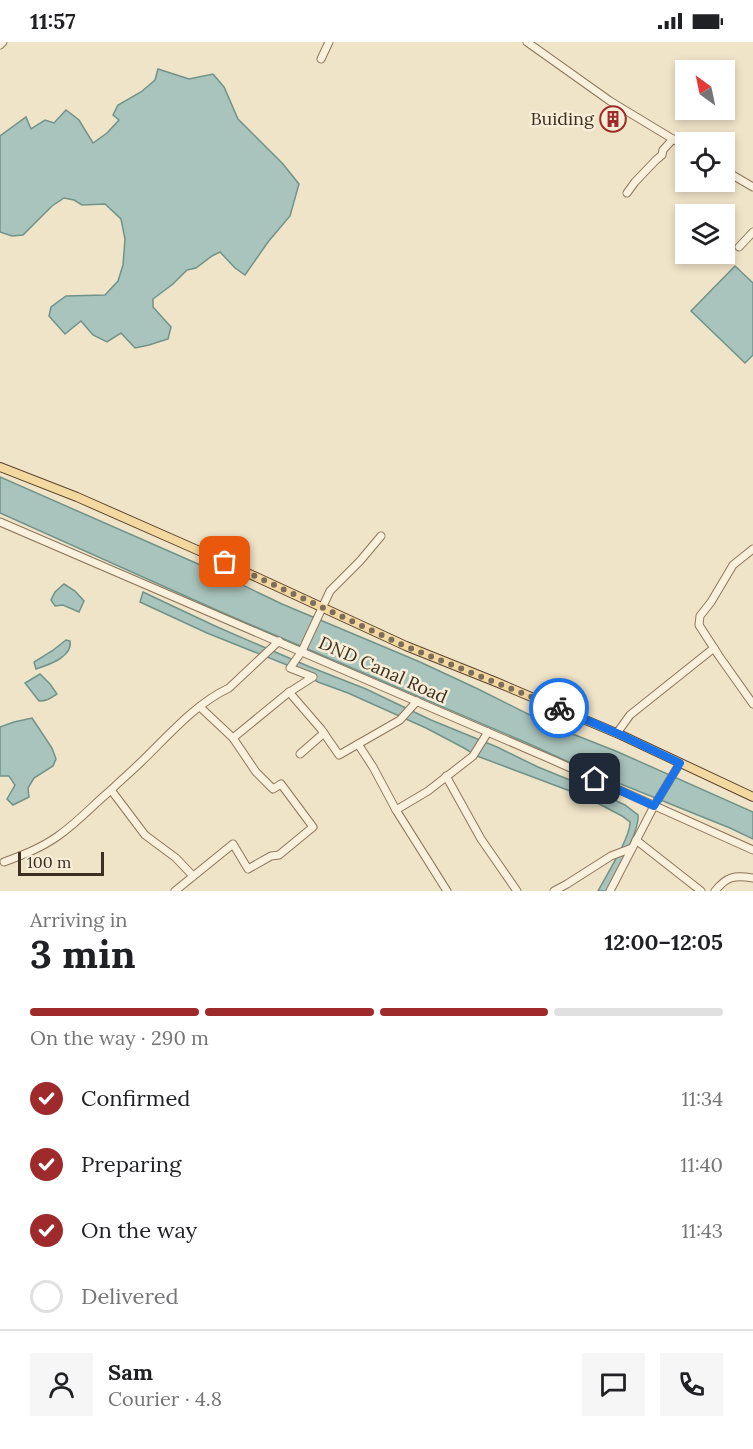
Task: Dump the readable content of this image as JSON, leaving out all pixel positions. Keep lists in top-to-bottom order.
{
  "streets": {
    "street": ["DND Canal Road"]
  },
  "places": {
    "building": ["Buiding"]
  },
  "scale_bar": "100 m",
  "north": "top left",
  "page": {
    "status": "11:57",
    "scale": "100 m",
    "heading": ["3 min", "Arriving in", "12:00–12:05"],
    "panel": ["Sam", "Courier · 4.8"],
    "bar": "On the way · 290 m",
    "list": [
      ["Confirmed", "11:34"],
      ["Preparing", "11:40"],
      ["On the way", "11:43"],
      "Delivered"
    ]
  }
}
